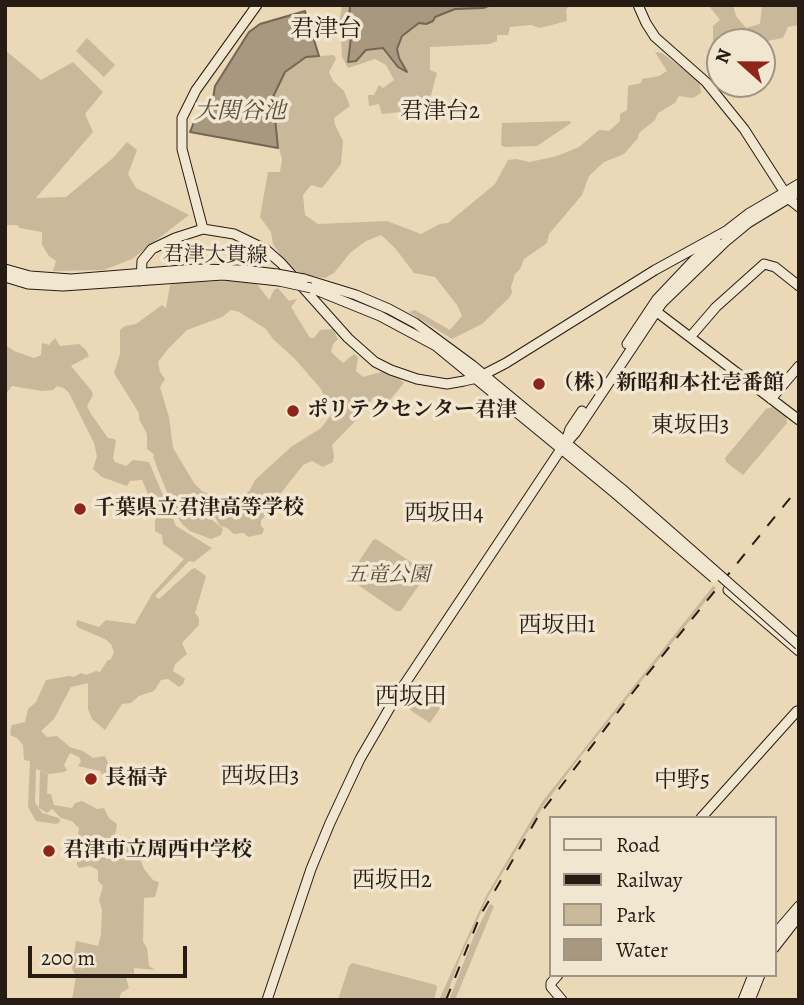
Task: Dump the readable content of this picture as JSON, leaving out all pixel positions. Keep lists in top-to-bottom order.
{
  "streets": {
    "street": ["君津大貫線"]
  },
  "districts": [
    "君津台",
    "君津台2",
    "東坂田3",
    "西坂田4",
    "西坂田1",
    "西坂田",
    "西坂田3",
    "中野5",
    "西坂田2"
  ],
  "water": ["大関谷池"],
  "parks": ["五竜公園"],
  "places": [
    "（株）新昭和本社壱番館",
    "ポリテクセンター君津",
    "千葉県立君津高等学校",
    "長福寺",
    "君津市立周西中学校"
  ],
  "legend": [
    "Road",
    "Railway",
    "Park",
    "Water"
  ],
  "scale_bar": "200 m",
  "north": "left"
}
